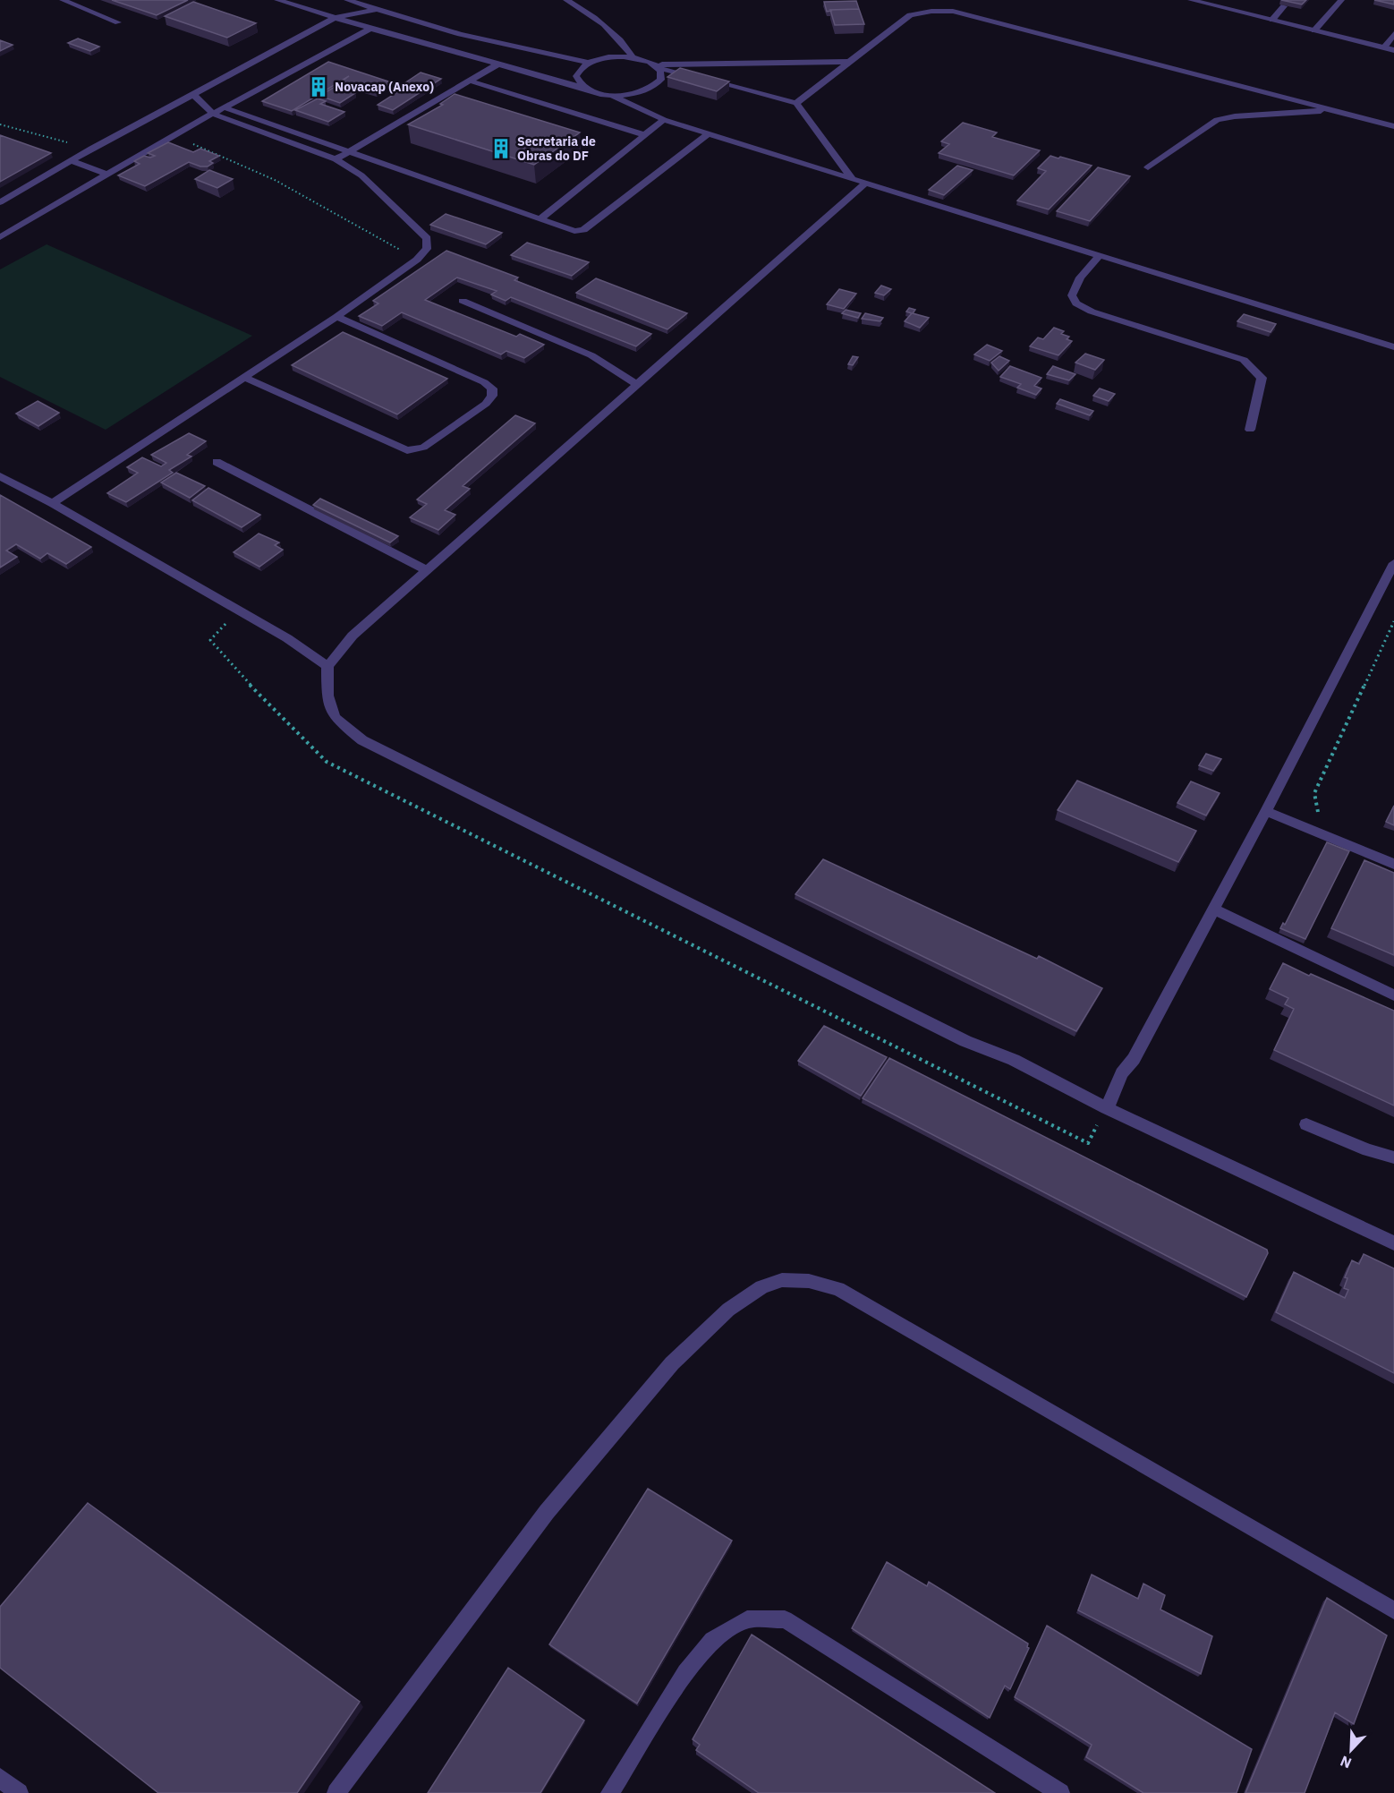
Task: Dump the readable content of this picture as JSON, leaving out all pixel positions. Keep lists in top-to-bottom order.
{
  "places": {
    "building": ["Novacap (Anexo)", "Secretaria de Obras do DF"]
  },
  "north": "bottom left"
}
